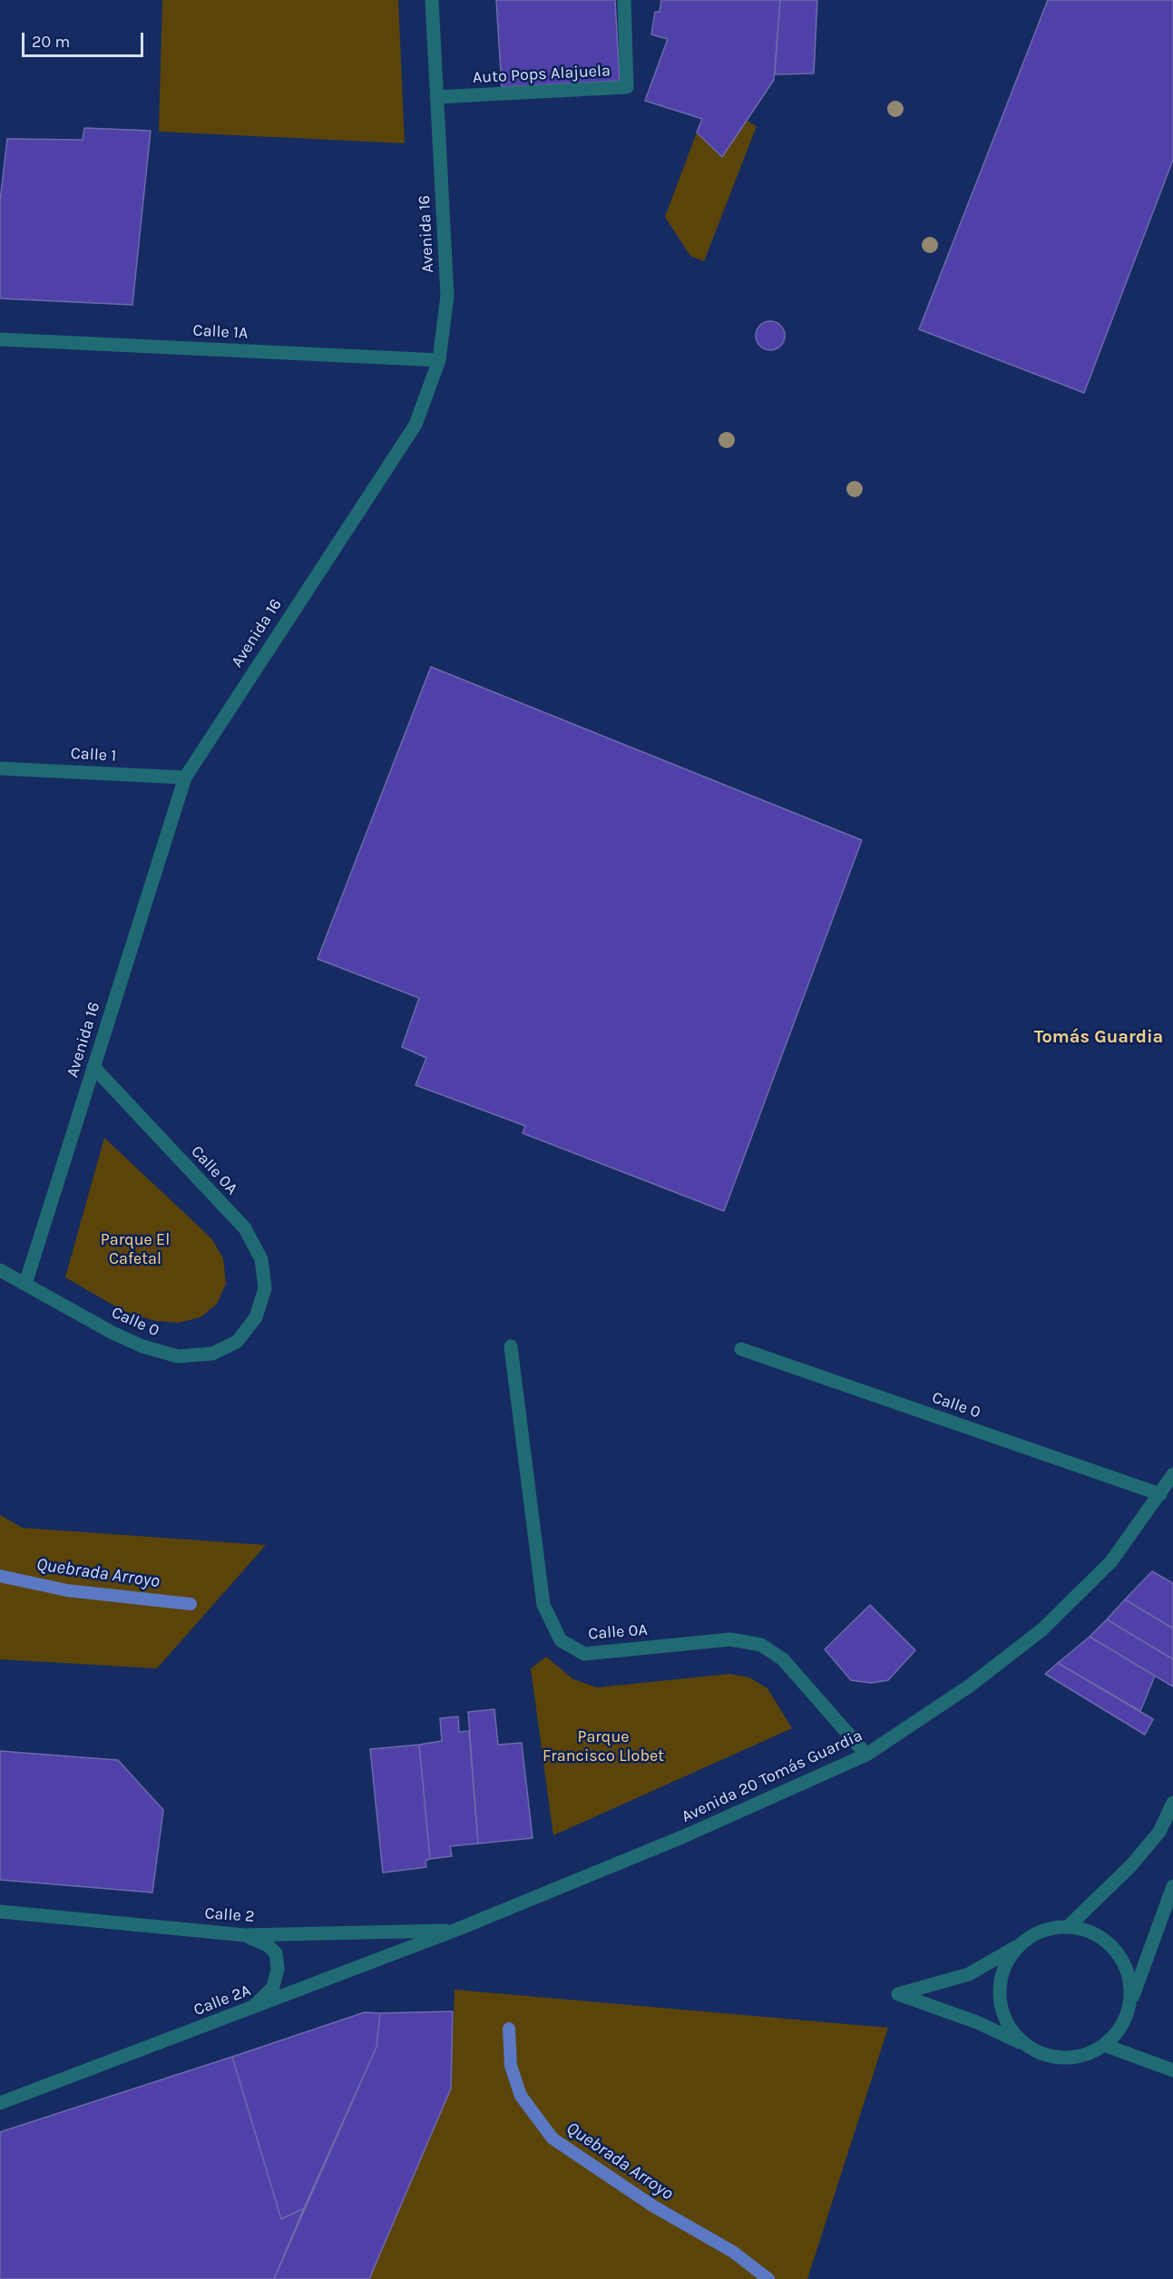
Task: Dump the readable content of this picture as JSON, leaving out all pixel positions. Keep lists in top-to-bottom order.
{
  "streets": {
    "street": [
      "Auto Pops Alajuela",
      "Avenida 16",
      "Calle 1A",
      "Calle 1",
      "Calle 0A",
      "Calle 0",
      "Avenida 20 Tomás Guardia",
      "Calle 2",
      "Calle 2A"
    ]
  },
  "crossings": [
    ["Auto Pops Alajuela", "Avenida 16"],
    ["Avenida 16", "Calle 1A"],
    ["Avenida 16", "Calle 1"],
    ["Avenida 16", "Calle 0A"],
    ["Avenida 16", "Calle 0"],
    ["Calle 0A", "Calle 0"],
    ["Calle 0A", "Avenida 20 Tomás Guardia"],
    ["Calle 0", "Avenida 20 Tomás Guardia"],
    ["Avenida 20 Tomás Guardia", "Calle 2"],
    ["Avenida 20 Tomás Guardia", "Calle 2A"],
    ["Calle 2", "Calle 2A"]
  ],
  "districts": ["Tomás Guardia"],
  "water": ["Quebrada Arroyo"],
  "parks": ["Parque El Cafetal", "Parque Francisco Llobet"],
  "scale_bar": "20 m"
}
